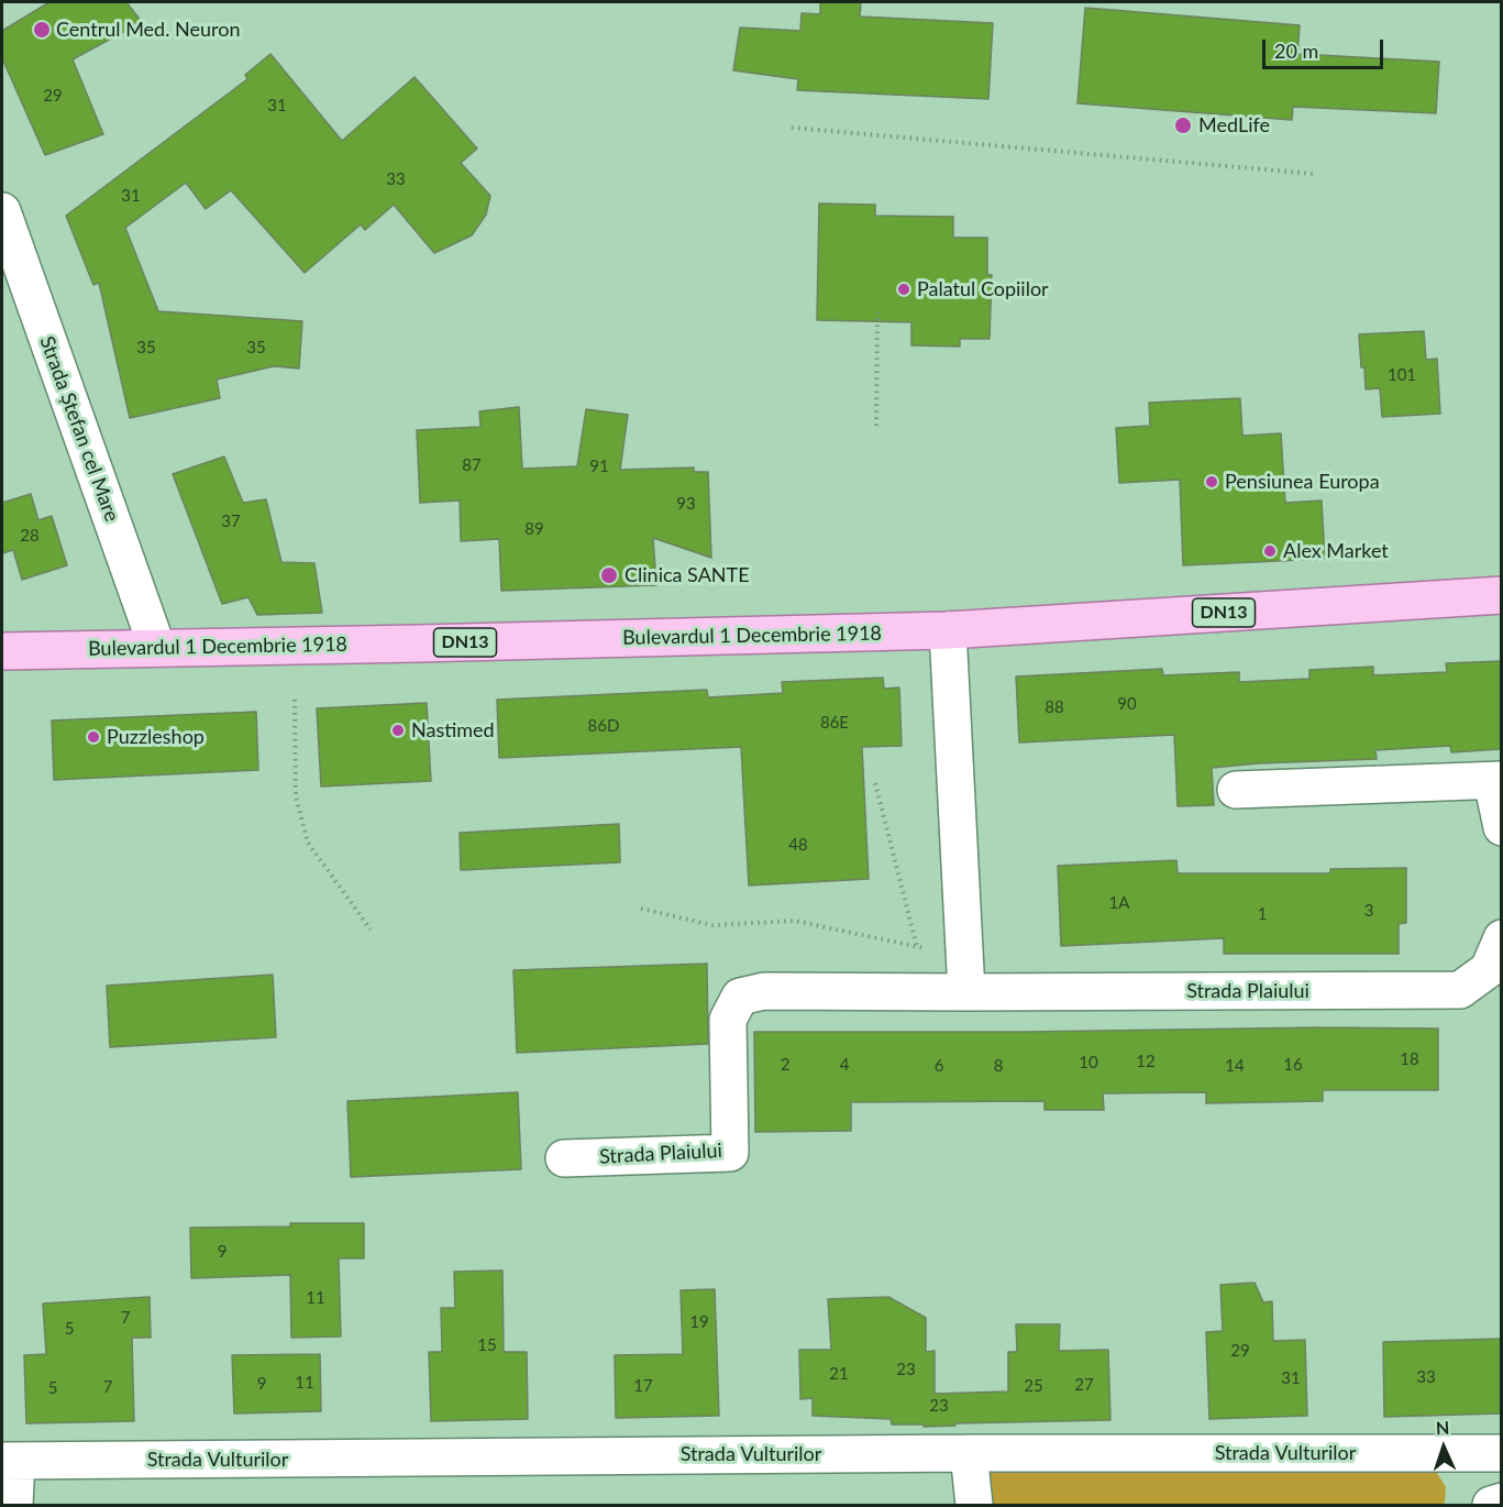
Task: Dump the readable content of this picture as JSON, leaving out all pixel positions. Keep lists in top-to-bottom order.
{
  "streets": {
    "main road": ["DN13", "Bulevardul 1 Decembrie 1918"],
    "street": ["Strada Ștefan cel Mare", "Strada Plaiului", "Strada Vulturilor"]
  },
  "crossings": [
    ["Strada Ștefan cel Mare", "Bulevardul 1 Decembrie 1918"]
  ],
  "places": [
    "Centrul Med. Neuron",
    "MedLife",
    "Palatul Copiilor",
    "Pensiunea Europa",
    "Alex Market",
    "Clinica SANTE",
    "Nastimed",
    "Puzzleshop"
  ],
  "house_numbers": [
    "29",
    "31",
    "33",
    "31",
    "35",
    "35",
    "101",
    "87",
    "91",
    "93",
    "37",
    "89",
    "28",
    "90",
    "88",
    "86E",
    "86D",
    "48",
    "1A",
    "3",
    "1",
    "18",
    "12",
    "10",
    "2",
    "4",
    "16",
    "6",
    "8",
    "14",
    "9",
    "11",
    "7",
    "19",
    "5",
    "15",
    "29",
    "23",
    "21",
    "33",
    "31",
    "11",
    "9",
    "27",
    "17",
    "25",
    "7",
    "5",
    "23"
  ],
  "scale_bar": "20 m",
  "north": "top"
}
